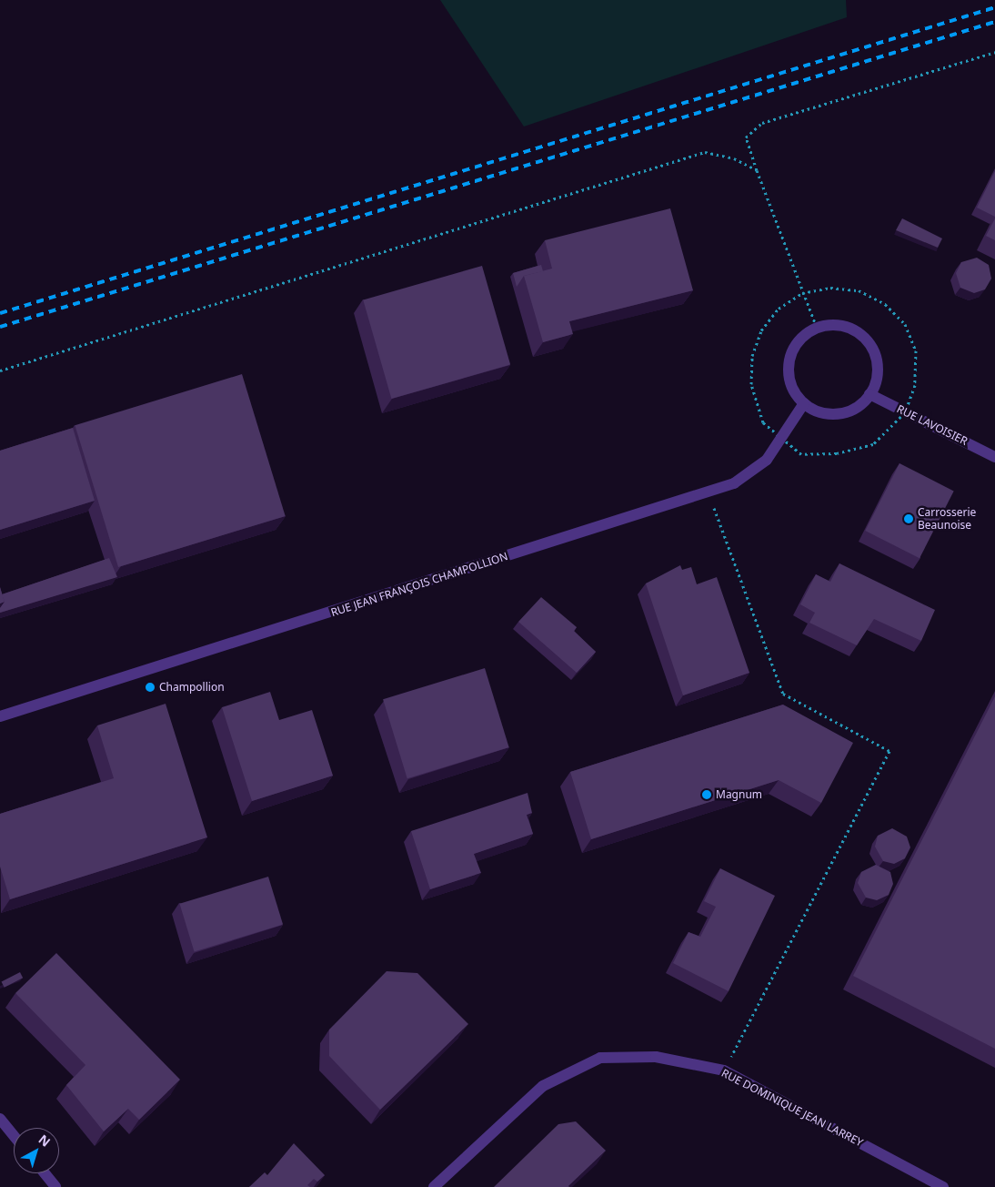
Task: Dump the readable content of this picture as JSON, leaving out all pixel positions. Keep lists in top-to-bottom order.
{
  "streets": {
    "street": ["RUE LAVOISIER", "RUE JEAN FRANÇOIS CHAMPOLLION", "RUE DOMINIQUE JEAN LARREY"]
  },
  "crossings": [
    ["RUE LAVOISIER", "RUE JEAN FRANÇOIS CHAMPOLLION"]
  ],
  "places": ["Carrosserie Beaunoise", "Champollion", "Magnum"],
  "north": "top right"
}
